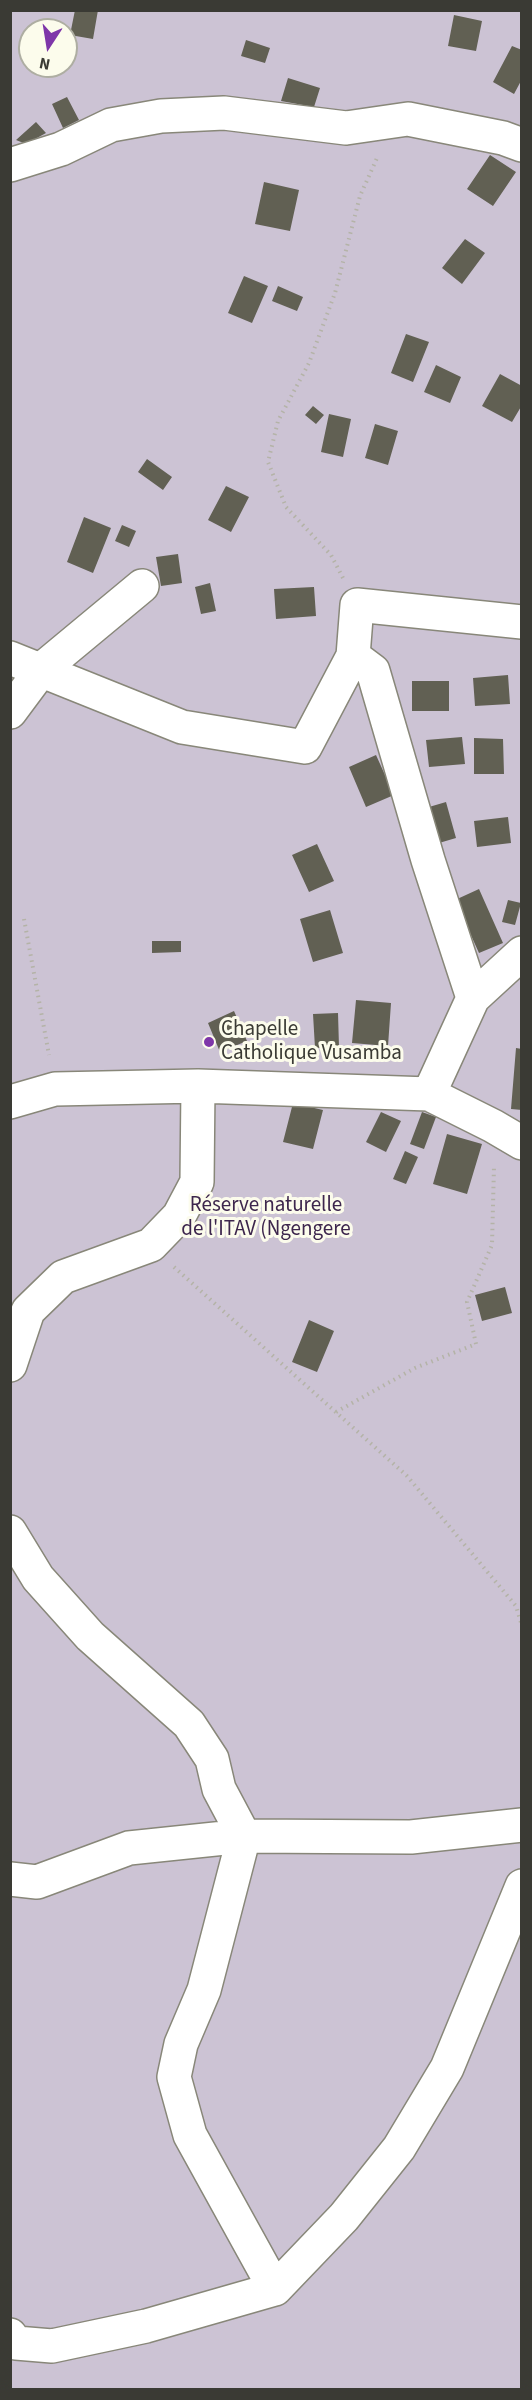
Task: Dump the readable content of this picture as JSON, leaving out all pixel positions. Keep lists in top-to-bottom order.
{
  "parks": ["Réserve naturelle de l'ITAV (Ngengere"],
  "places": ["Chapelle Catholique Vusamba"],
  "north": "bottom"
}
